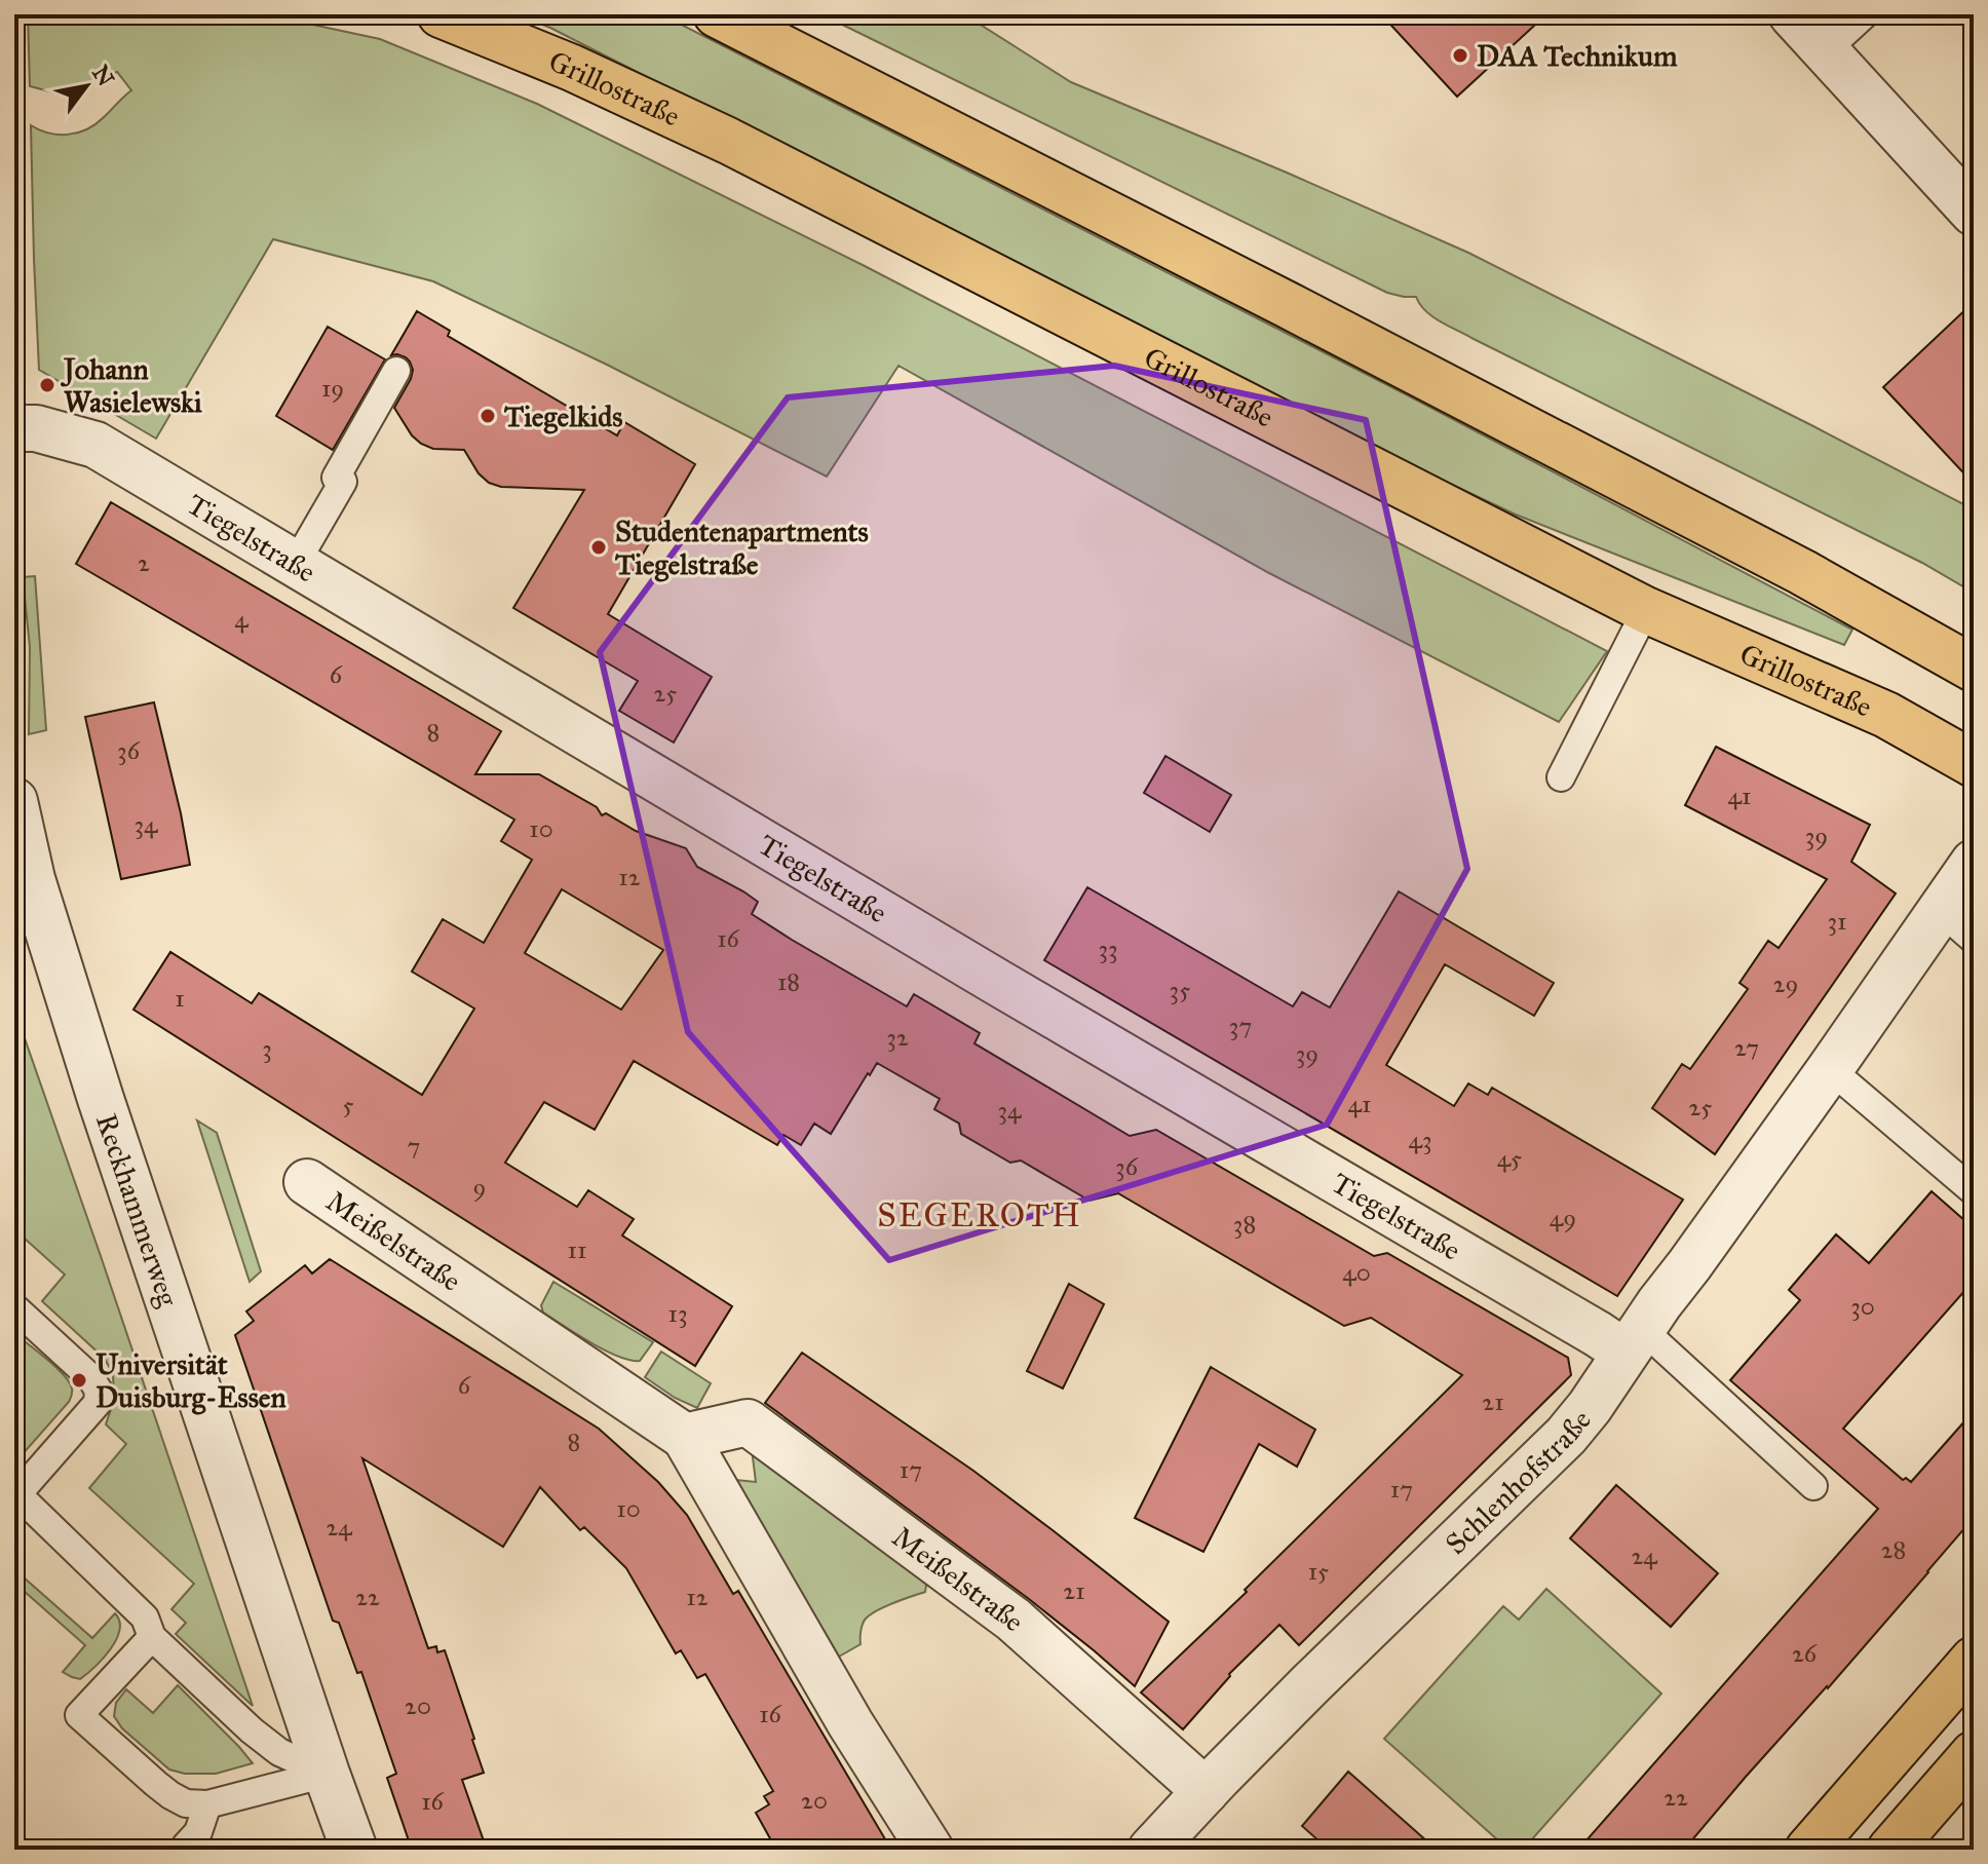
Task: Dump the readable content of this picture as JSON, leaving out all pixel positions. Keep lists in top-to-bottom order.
{
  "streets": {
    "main road": ["Grillostraße"],
    "street": [
      "Tiegelstraße",
      "Reckhammerweg",
      "Meißelstraße",
      "Schlenhofstraße"
    ]
  },
  "crossings": [
    ["Tiegelstraße", "Schlenhofstraße"],
    ["Meißelstraße", "Schlenhofstraße"]
  ],
  "districts": ["SEGEROTH"],
  "places": [
    "DAA Technikum",
    "Johann Wasielewski",
    "Tiegelkids",
    "Studentenapartments Tiegelstraße",
    "Universität Duisburg-Essen"
  ],
  "house_numbers": [
    "19",
    "2",
    "4",
    "6",
    "25",
    "8",
    "36",
    "41",
    "34",
    "10",
    "39",
    "12",
    "31",
    "16",
    "33",
    "18",
    "29",
    "35",
    "1",
    "37",
    "32",
    "27",
    "3",
    "39",
    "41",
    "5",
    "25",
    "34",
    "43",
    "7",
    "45",
    "36",
    "9",
    "49",
    "38",
    "11",
    "40",
    "30",
    "13",
    "6",
    "21",
    "8",
    "17",
    "17",
    "10",
    "24",
    "28",
    "24",
    "15",
    "21",
    "22",
    "12",
    "26",
    "20",
    "16",
    "22",
    "20",
    "16"
  ],
  "north": "top right"
}
